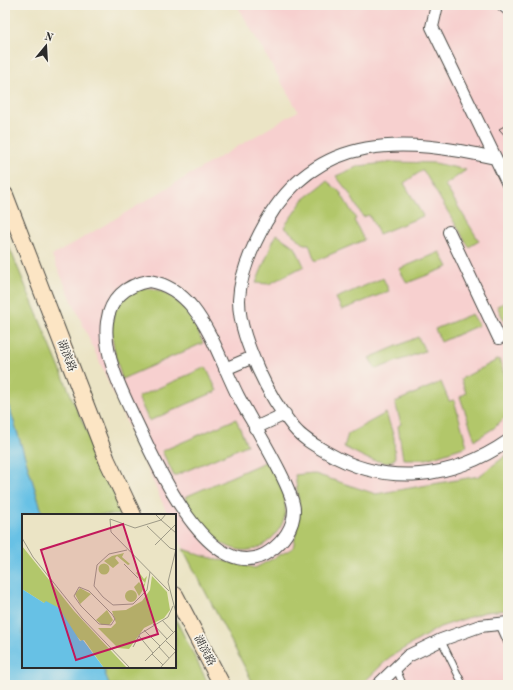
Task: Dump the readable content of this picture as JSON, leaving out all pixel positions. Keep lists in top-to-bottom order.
{
  "streets": {
    "street": ["湖滨路"]
  },
  "north": "top"
}
